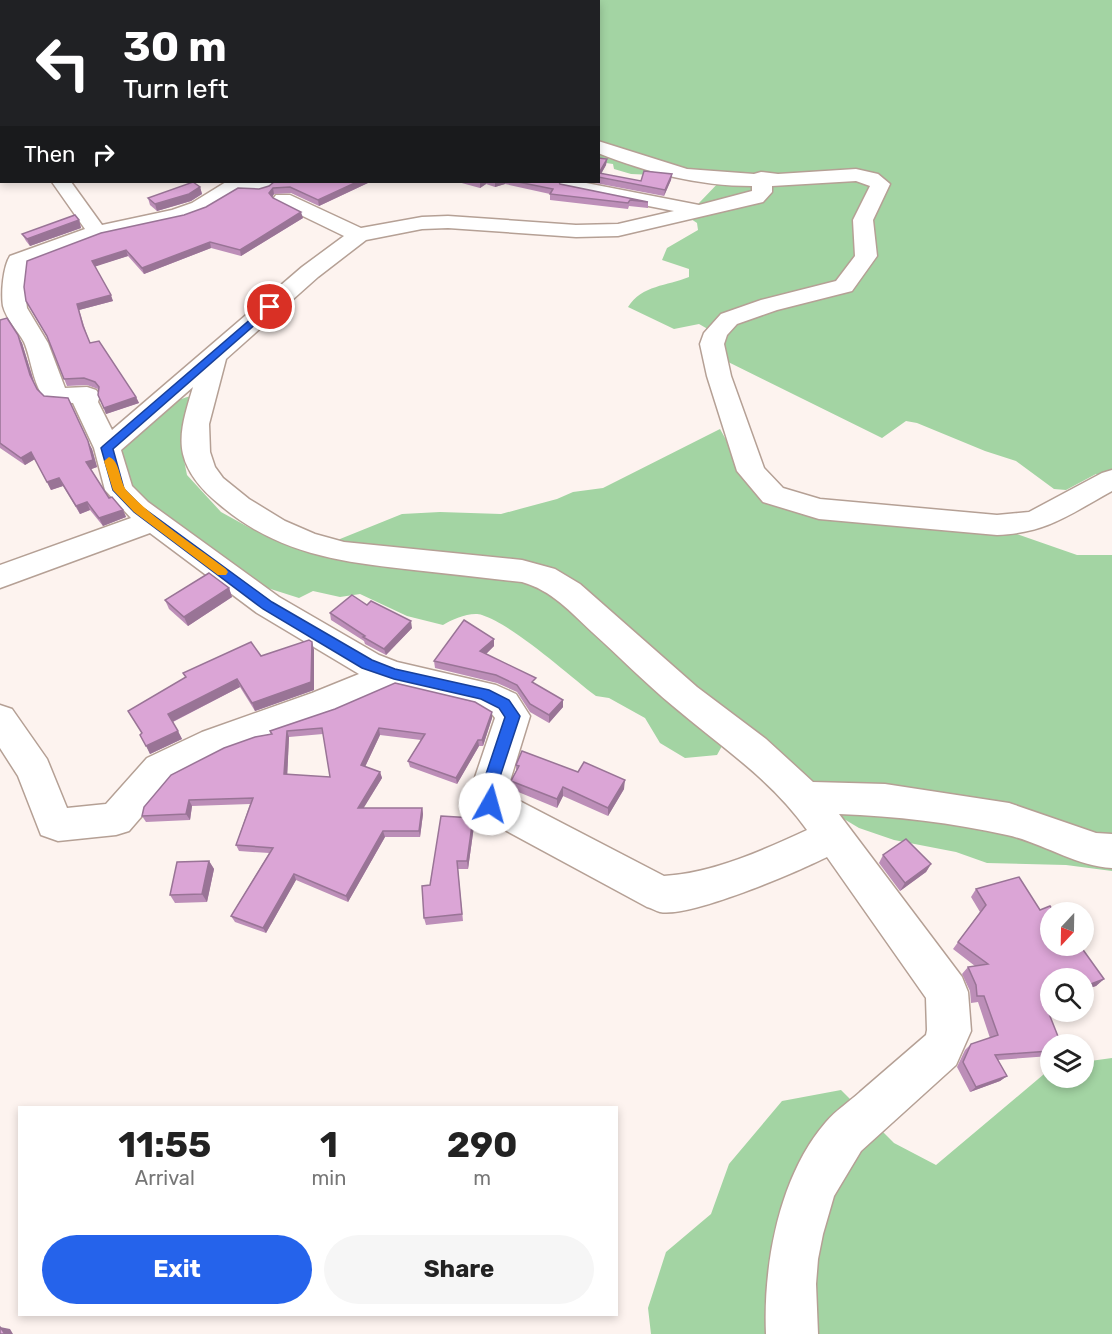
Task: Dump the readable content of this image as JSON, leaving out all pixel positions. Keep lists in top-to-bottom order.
{
  "north": "bottom",
  "page": {
    "turn": ["30 m", "Turn left"],
    "then": "Then",
    "eta": [
      "11:55",
      "Arrival",
      "1",
      "min",
      "290",
      "m"
    ],
    "buttons": ["Exit", "Share"]
  }
}
